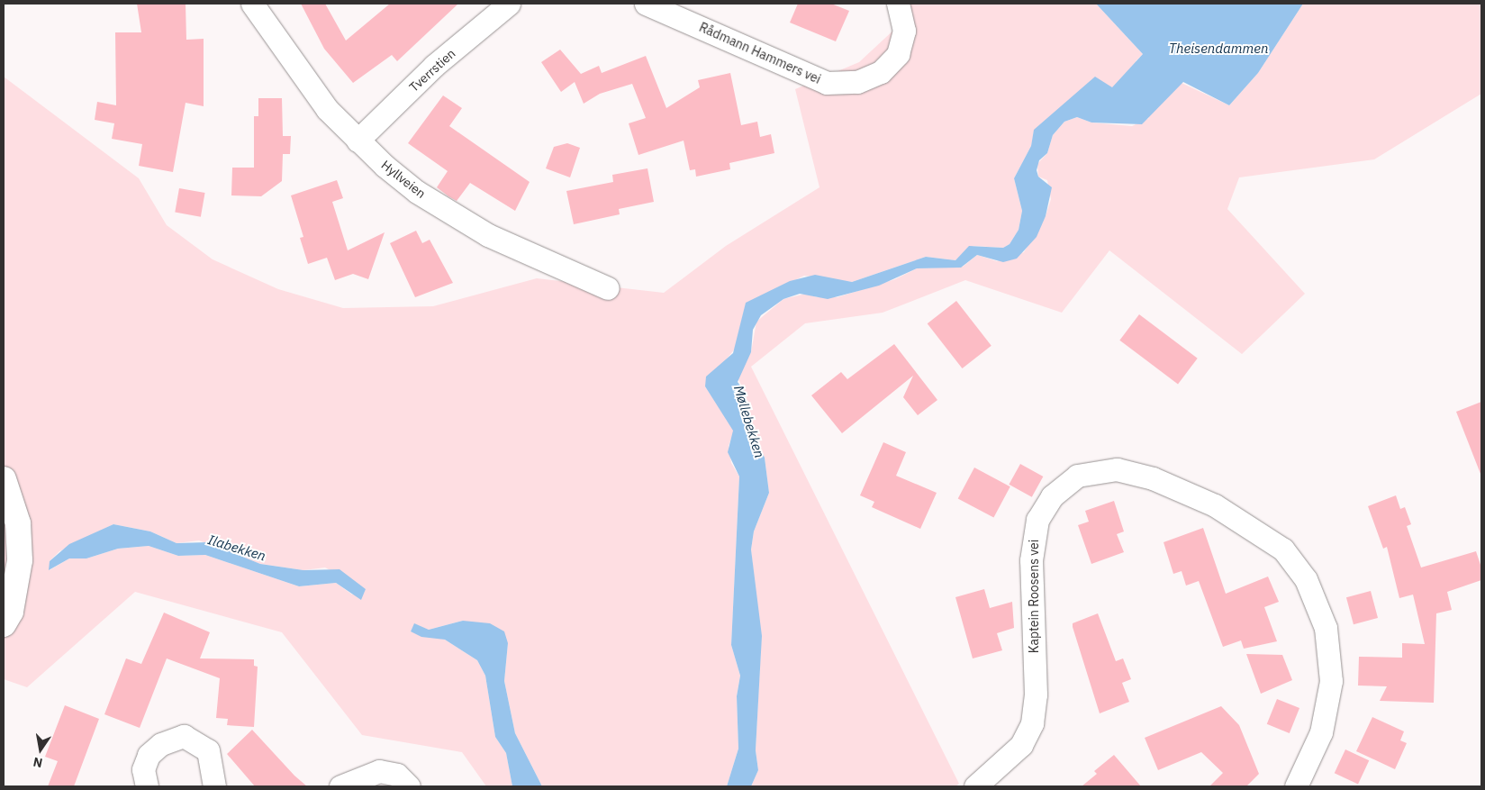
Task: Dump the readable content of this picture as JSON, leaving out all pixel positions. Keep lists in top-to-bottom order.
{
  "streets": {
    "street": [
      "Rådmann Hammers vei",
      "Tverrstien",
      "Hyllveien",
      "Kaptein Roosens vei"
    ]
  },
  "crossings": [
    ["Tverrstien", "Hyllveien"]
  ],
  "water": ["Theisendammen", "Møllebekken", "Ilabekken"],
  "north": "bottom"
}
